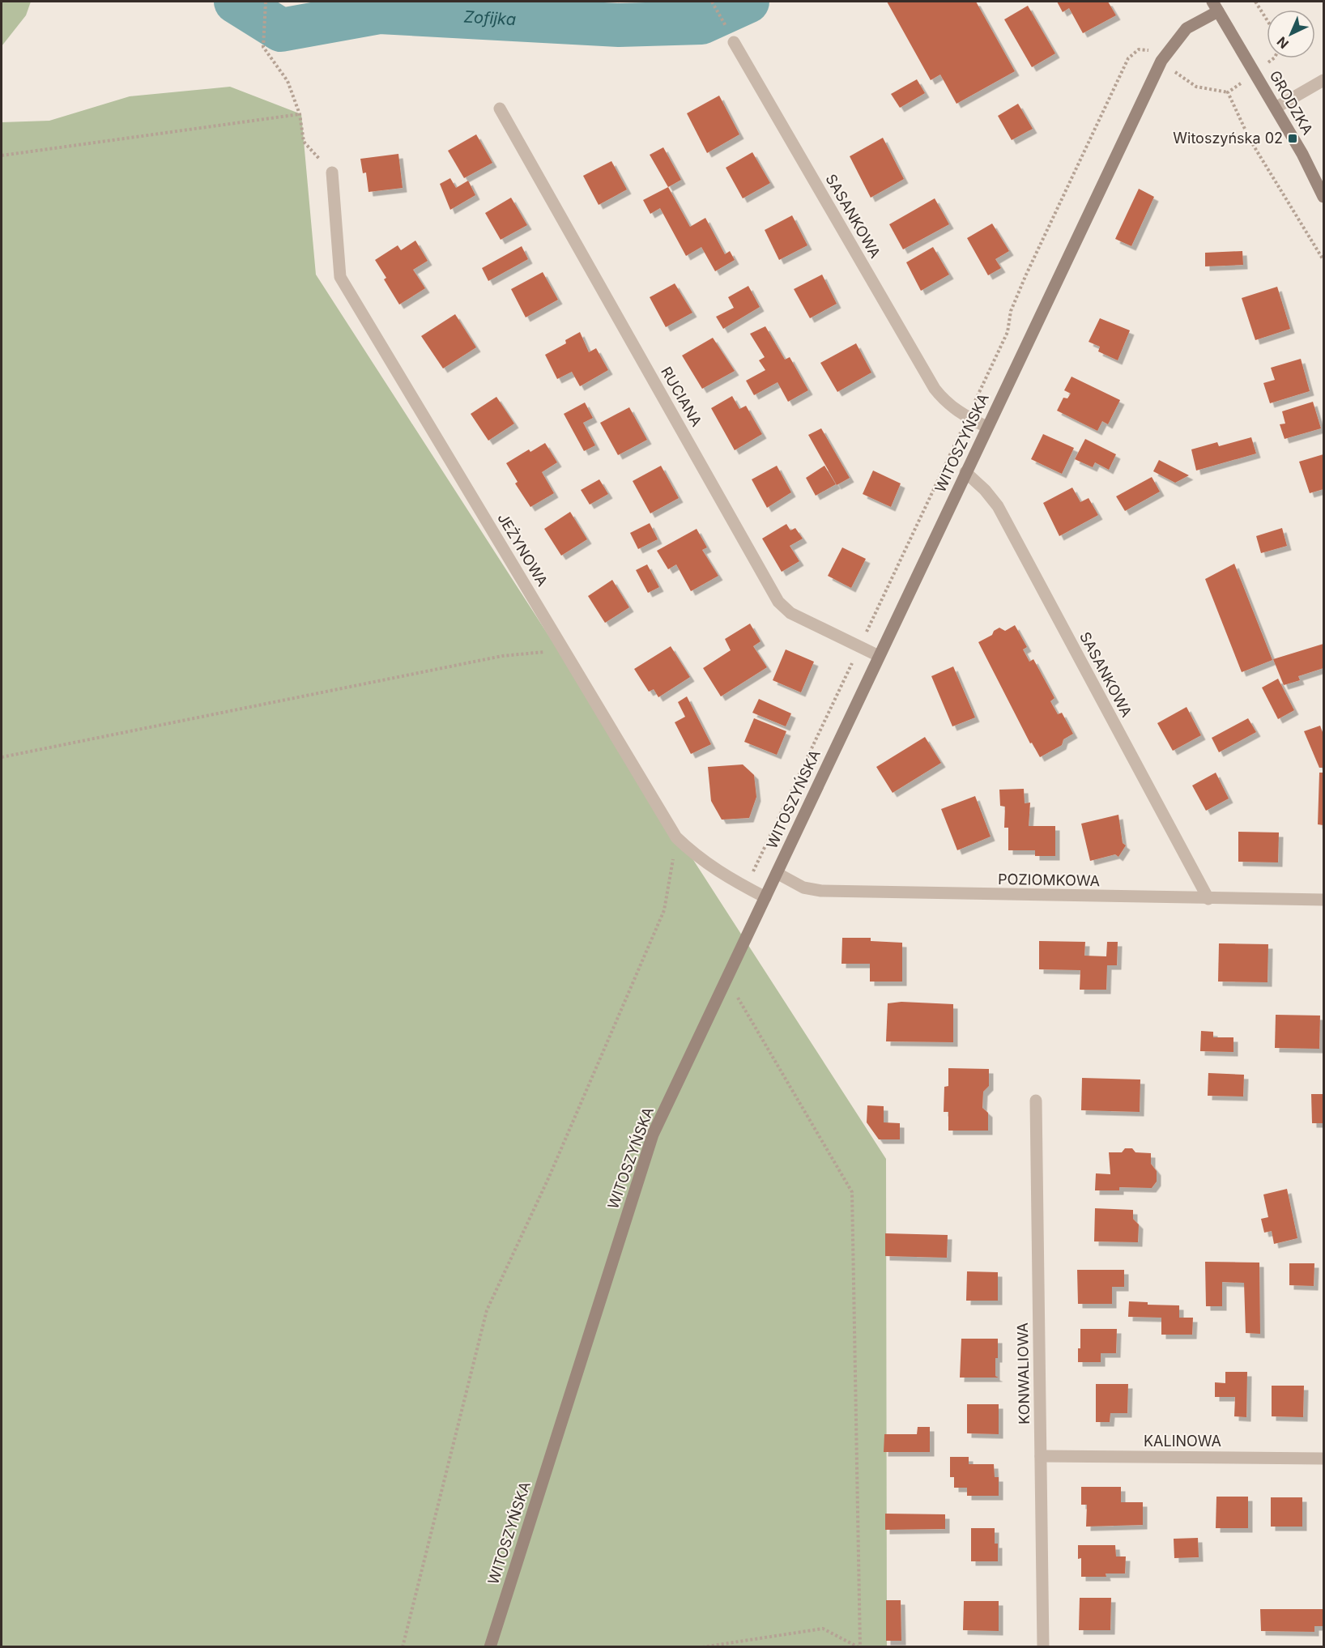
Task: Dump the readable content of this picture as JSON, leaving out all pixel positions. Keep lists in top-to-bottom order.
{
  "streets": {
    "street": [
      "GRODZKA",
      "SASANKOWA",
      "RUCIANA",
      "WITOSZYŃSKA",
      "JEŻYNOWA",
      "POZIOMKOWA",
      "KONWALIOWA",
      "KALINOWA"
    ]
  },
  "crossings": [
    ["GRODZKA", "WITOSZYŃSKA"],
    ["SASANKOWA", "WITOSZYŃSKA"],
    ["SASANKOWA", "POZIOMKOWA"],
    ["RUCIANA", "WITOSZYŃSKA"],
    ["WITOSZYŃSKA", "JEŻYNOWA"],
    ["WITOSZYŃSKA", "POZIOMKOWA"],
    ["KONWALIOWA", "KALINOWA"]
  ],
  "water": ["Zofijka"],
  "places": {
    "transit": ["Witoszyńska 02"]
  },
  "north": "bottom left"
}
